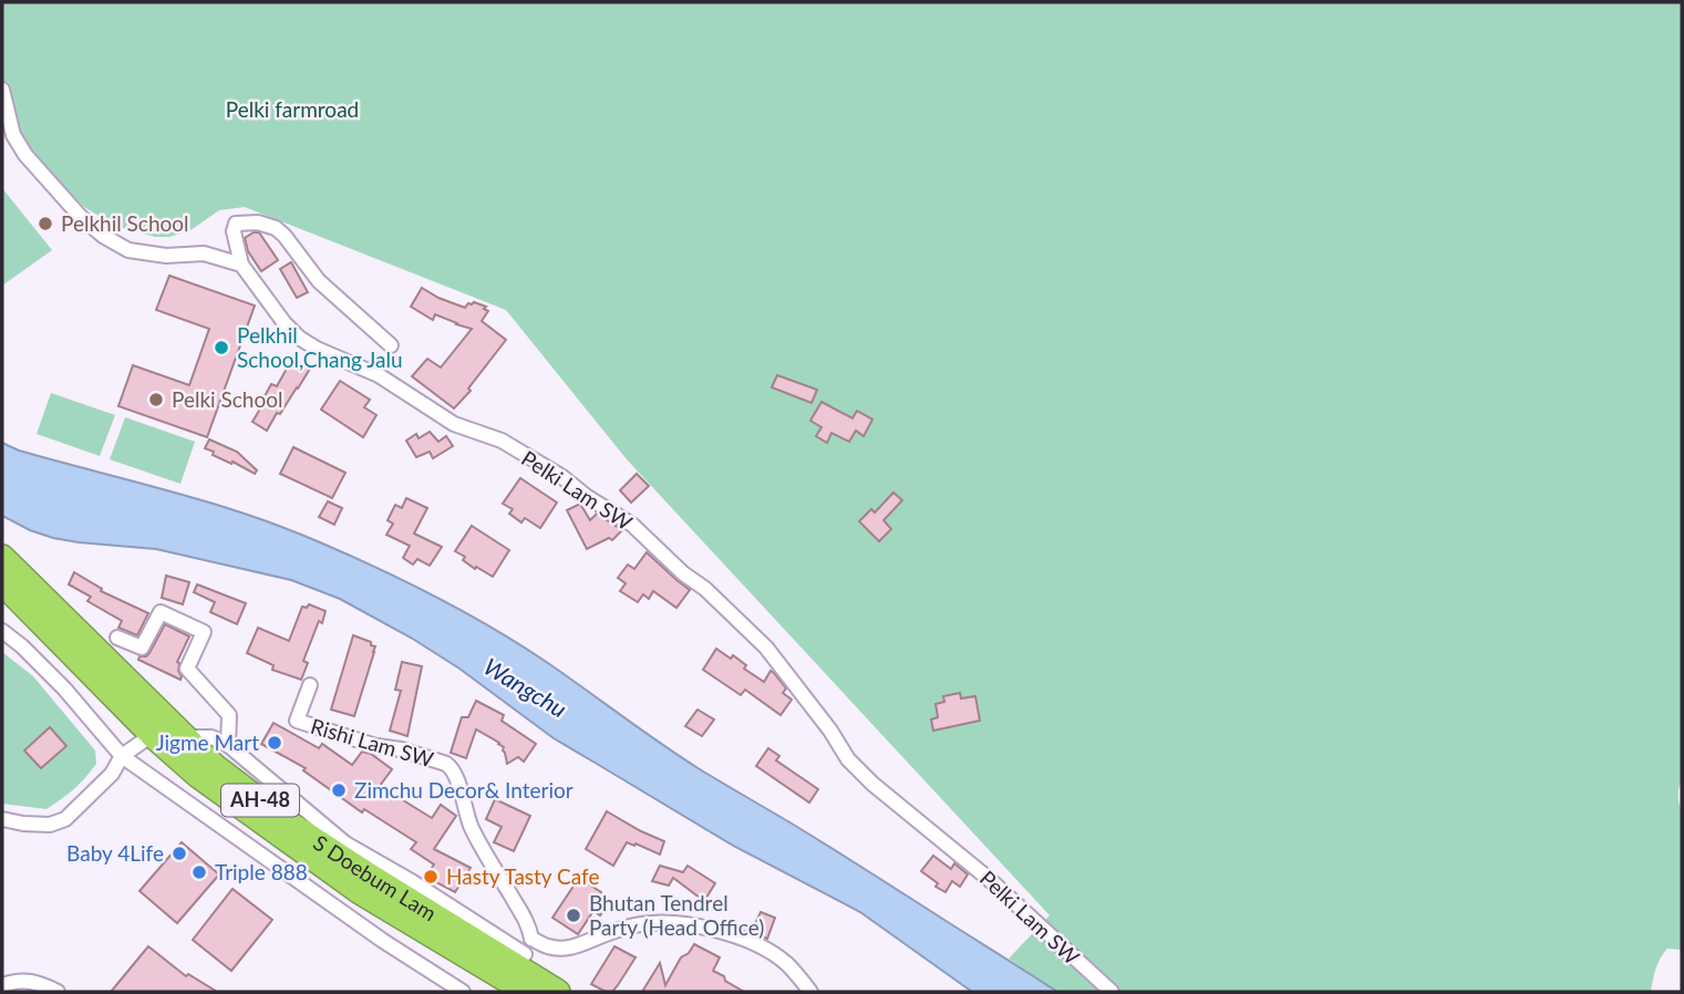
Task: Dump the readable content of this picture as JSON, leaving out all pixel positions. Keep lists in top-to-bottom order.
{
  "streets": {
    "highway": ["AH-48", "S Doebum Lam"],
    "street": ["Pelki Lam SW", "Rishi Lam SW"]
  },
  "water": ["Wangchu"],
  "parks": ["Pelki farmroad"],
  "places": [
    "Pelkhil School",
    "Pelkhil School,Chang Jalu",
    "Pelki School",
    "Jigme Mart",
    "Zimchu Decor& Interior",
    "Baby 4Life",
    "Triple 888",
    "Hasty Tasty Cafe",
    "Bhutan Tendrel Party (Head Office)"
  ]
}
